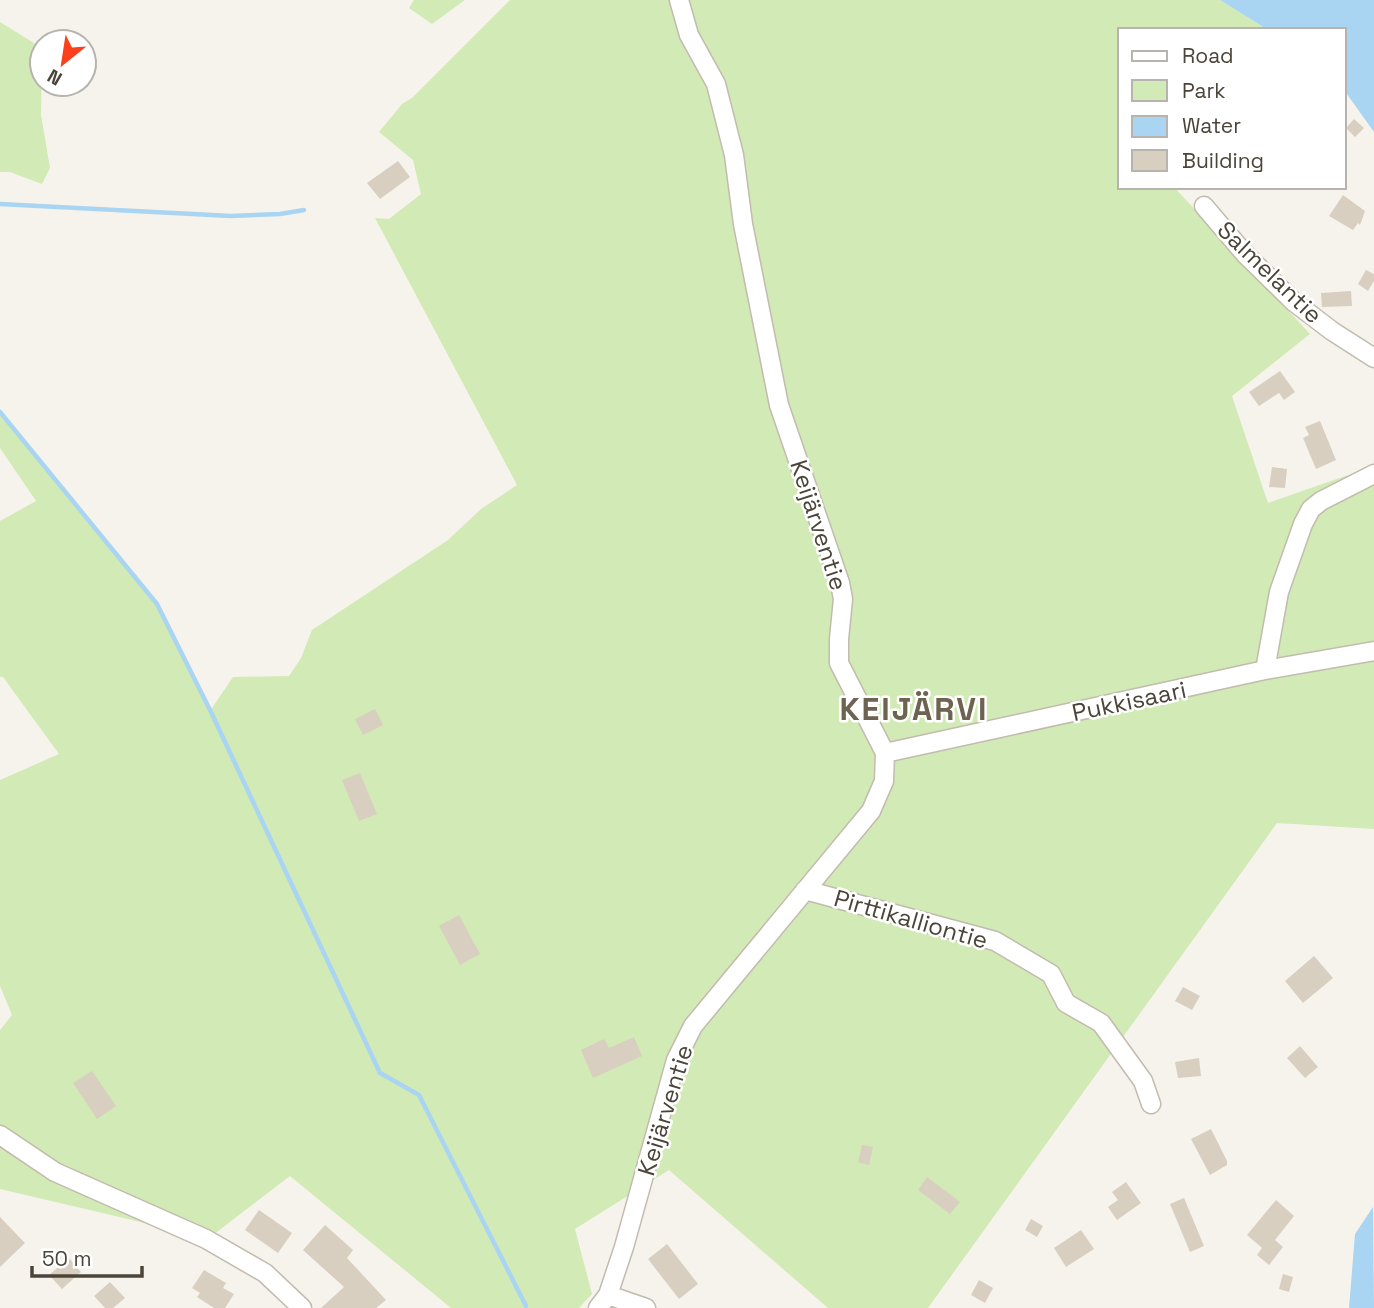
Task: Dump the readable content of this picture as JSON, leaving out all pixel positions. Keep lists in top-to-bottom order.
{
  "streets": {
    "street": [
      "Salmelantie",
      "Keijärventie",
      "Pukkisaari",
      "Pirttikalliontie"
    ]
  },
  "crossings": [
    ["Keijärventie", "Pukkisaari"],
    ["Keijärventie", "Pirttikalliontie"]
  ],
  "districts": ["KEIJÄRVI"],
  "legend": [
    "Road",
    "Park",
    "Water",
    "Building"
  ],
  "scale_bar": "50 m",
  "north": "bottom left"
}
